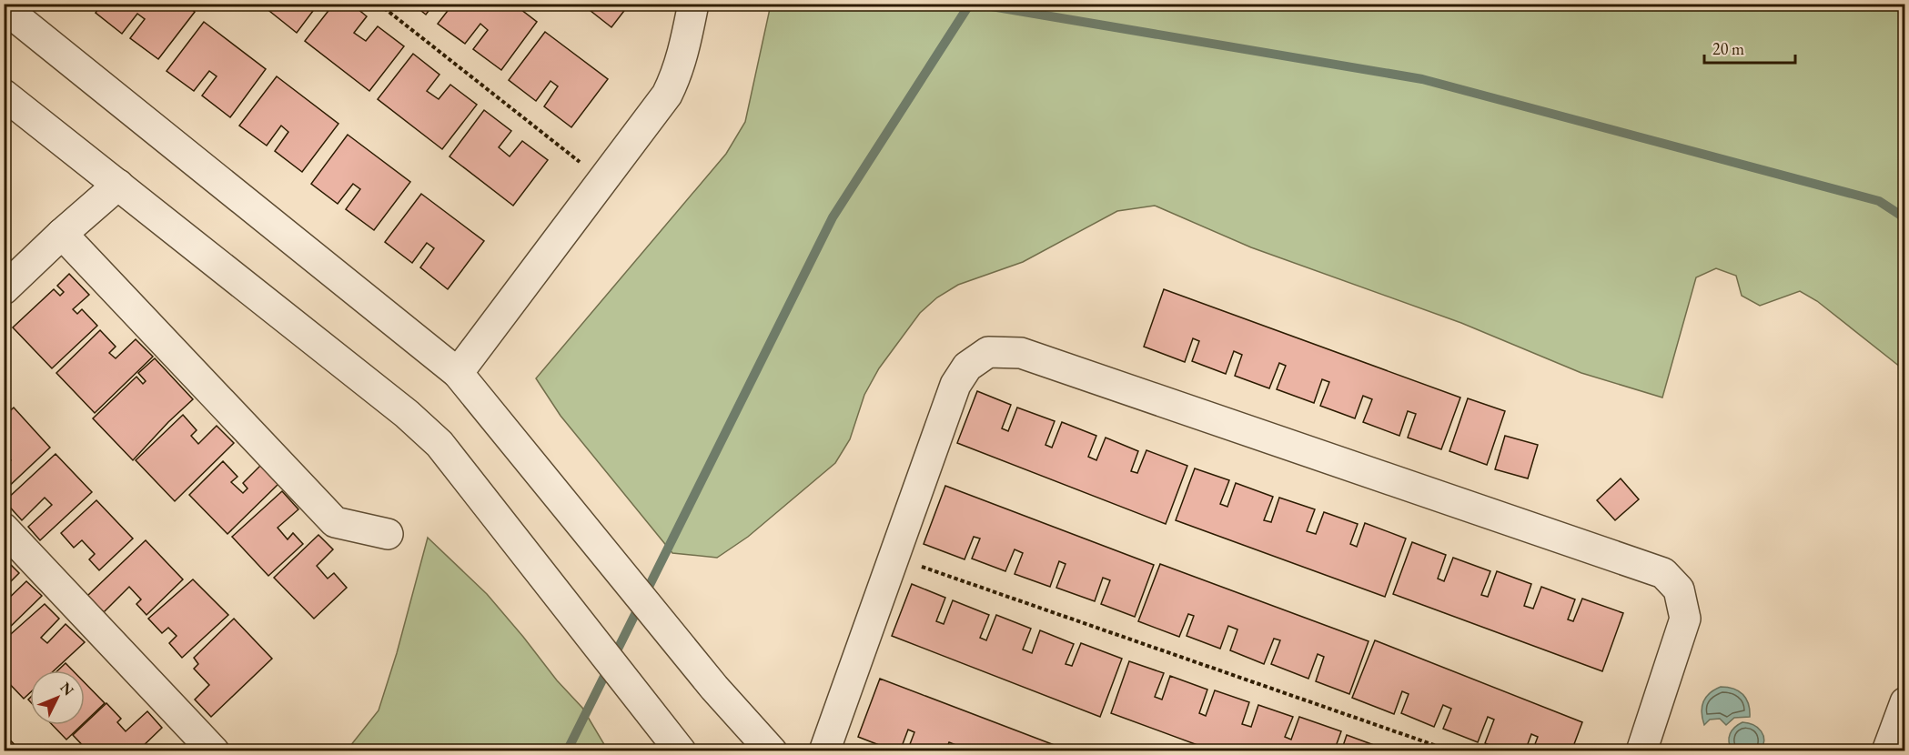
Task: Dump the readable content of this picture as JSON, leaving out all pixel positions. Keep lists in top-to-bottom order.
{
  "scale_bar": "20 m",
  "north": "top right"
}
